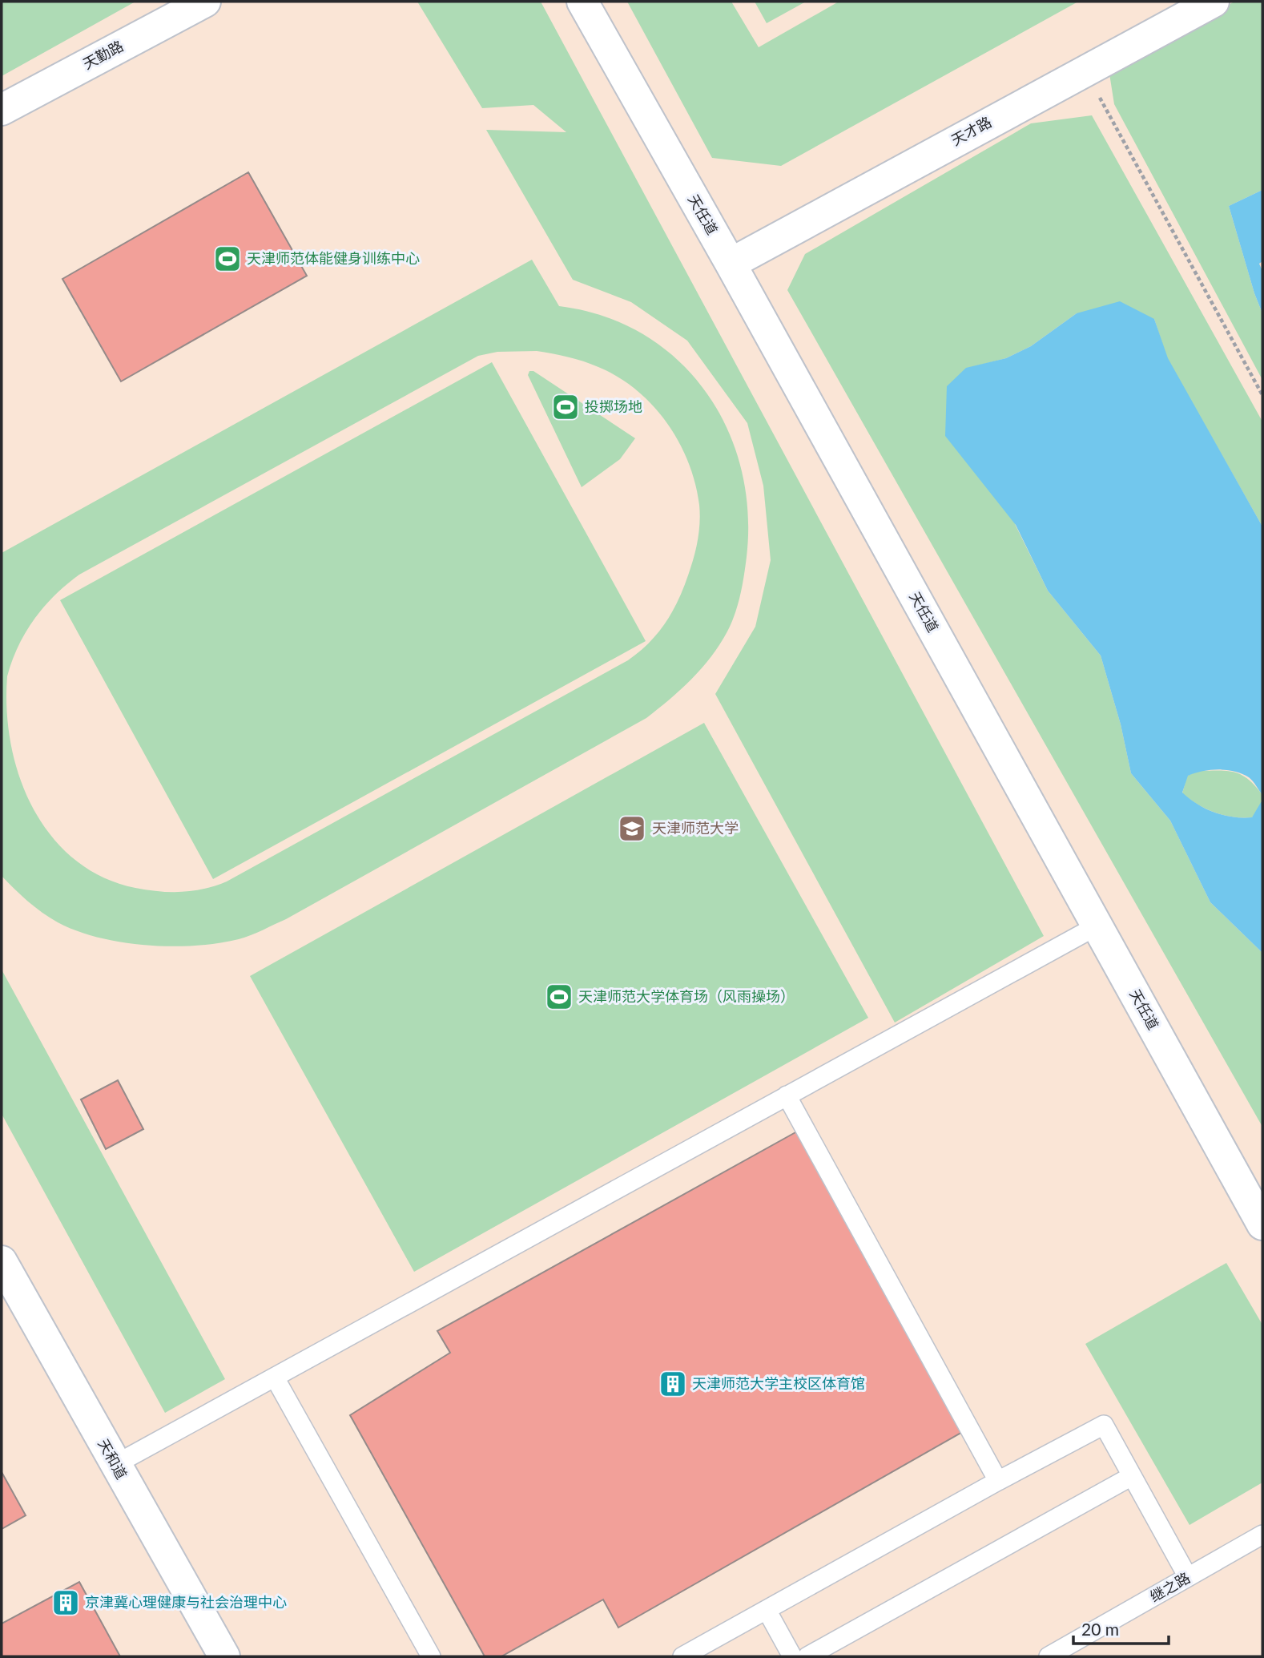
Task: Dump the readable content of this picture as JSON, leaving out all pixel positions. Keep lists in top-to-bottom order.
{
  "streets": {
    "street": [
      "天勤路",
      "天才路",
      "天任道",
      "天和道"
    ],
    "lane": ["继之路"]
  },
  "crossings": [
    ["天才路", "天任道"]
  ],
  "places": {
    "sports": ["天津师范体能健身训练中心", "投掷场地", "天津师范大学体育场（风雨操场）"],
    "school or university": ["天津师范大学"],
    "building": ["天津师范大学主校区体育馆", "京津冀心理健康与社会治理中心"]
  },
  "scale_bar": "20 m"
}
